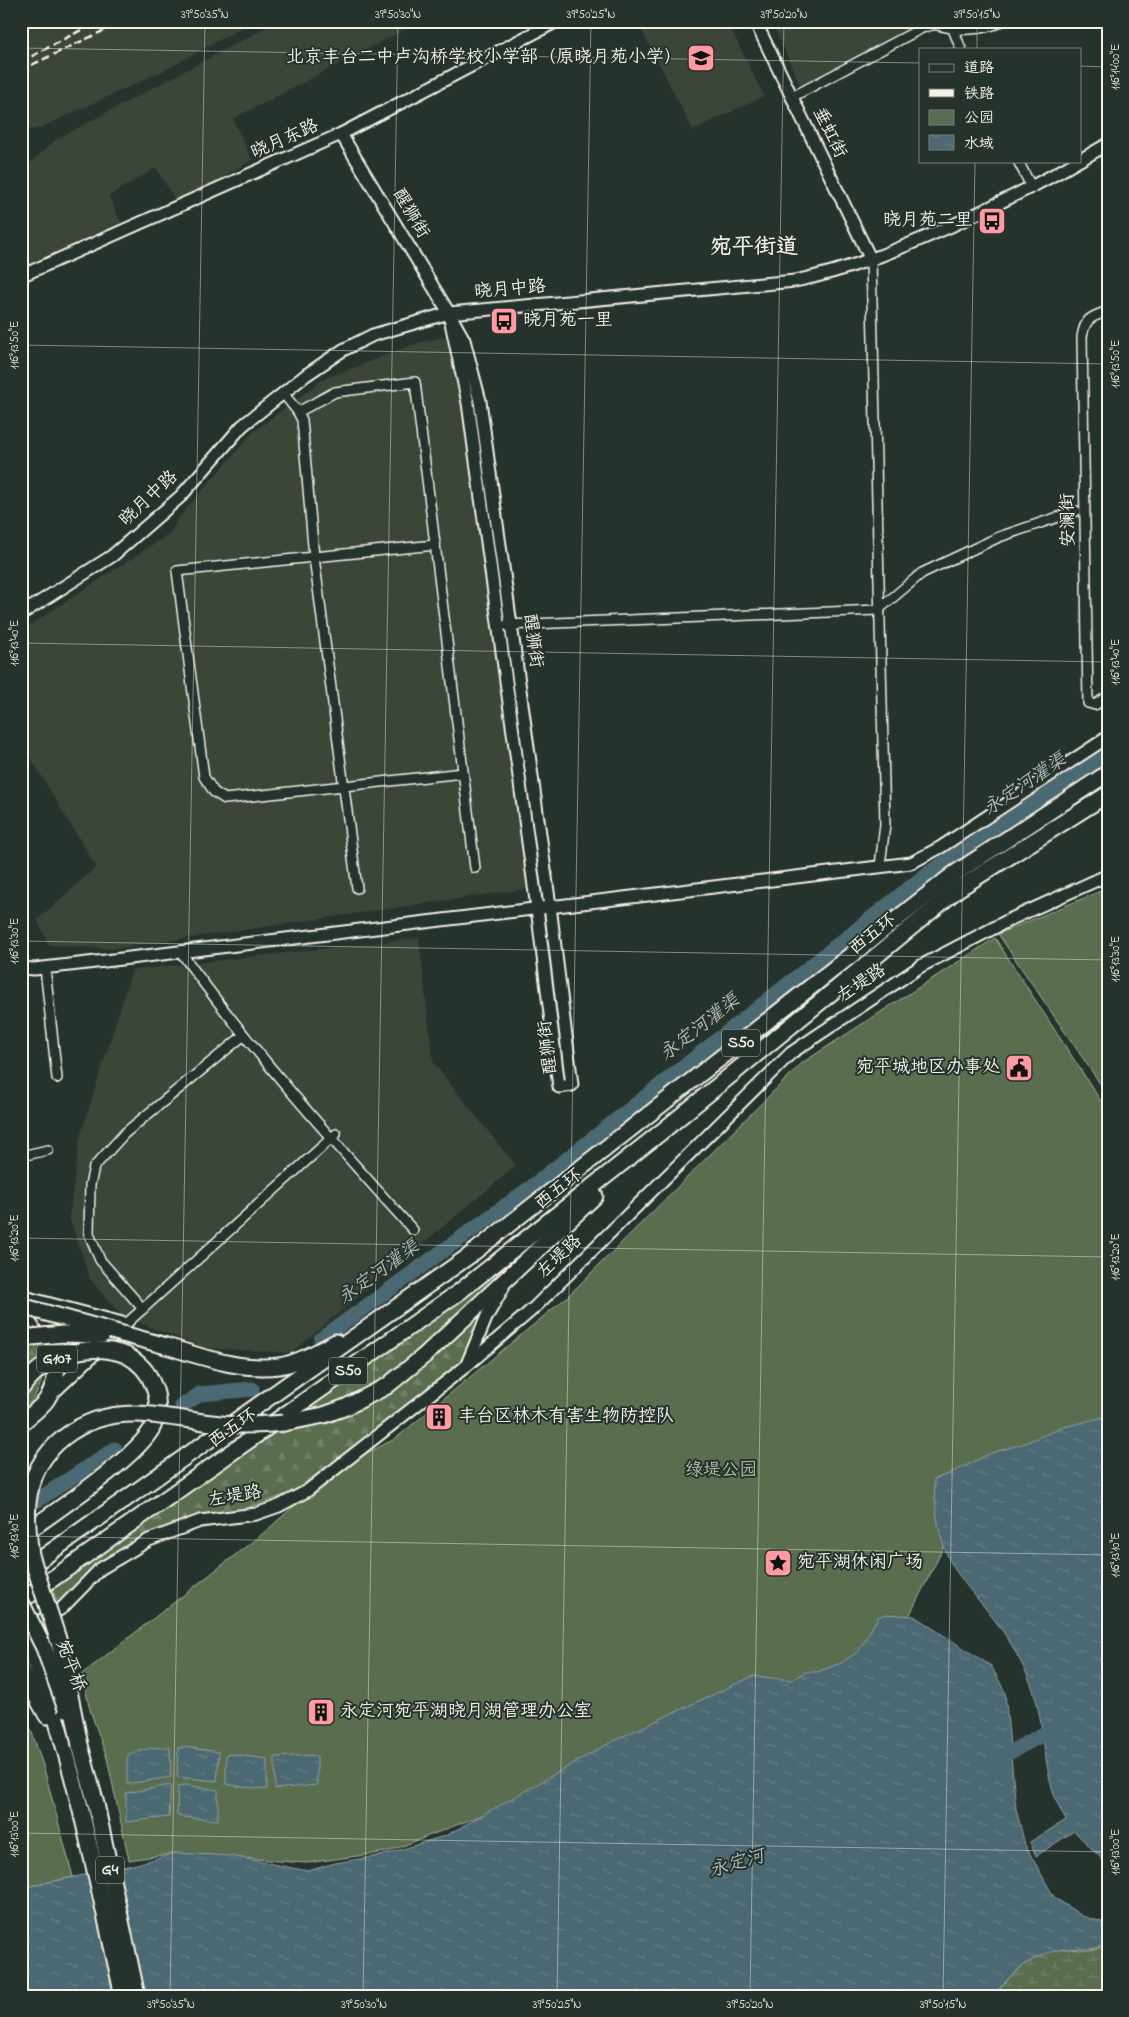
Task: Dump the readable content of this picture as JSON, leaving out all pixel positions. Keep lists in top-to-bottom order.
{
  "streets": {
    "highway": [
      "西五环",
      "S50",
      "G107",
      "宛平桥",
      "G4"
    ],
    "street": [
      "垂虹街",
      "晓月东路",
      "醒狮街",
      "晓月中路",
      "安澜街",
      "左堤路"
    ]
  },
  "crossings": [
    ["垂虹街", "晓月中路"],
    ["晓月东路", "醒狮街"],
    ["醒狮街", "晓月中路"],
    ["西五环", "宛平桥"],
    ["左堤路", "宛平桥"],
    ["宛平桥", "G4"]
  ],
  "districts": ["宛平街道"],
  "water": ["永定河灌渠", "永定河"],
  "parks": ["绿堤公园"],
  "places": {
    "school or university": ["北京丰台二中卢沟桥学校小学部（原晓月苑小学）"],
    "bus stop": ["晓月苑二里", "晓月苑一里"],
    "public building": ["宛平城地区办事处"],
    "building": ["丰台区林木有害生物防控队", "永定河宛平湖晓月湖管理办公室"],
    "place": ["宛平湖休闲广场"]
  },
  "legend": [
    "道路",
    "铁路",
    "公园",
    "水域"
  ],
  "coordinates": [
    "39°50'35\"N",
    "39°50'30\"N",
    "39°50'25\"N",
    "39°50'20\"N",
    "39°50'15\"N",
    "116°14'00\"E",
    "116°13'50\"E",
    "116°13'40\"E",
    "116°13'30\"E",
    "116°13'20\"E",
    "116°13'10\"E",
    "116°13'00\"E"
  ]
}
